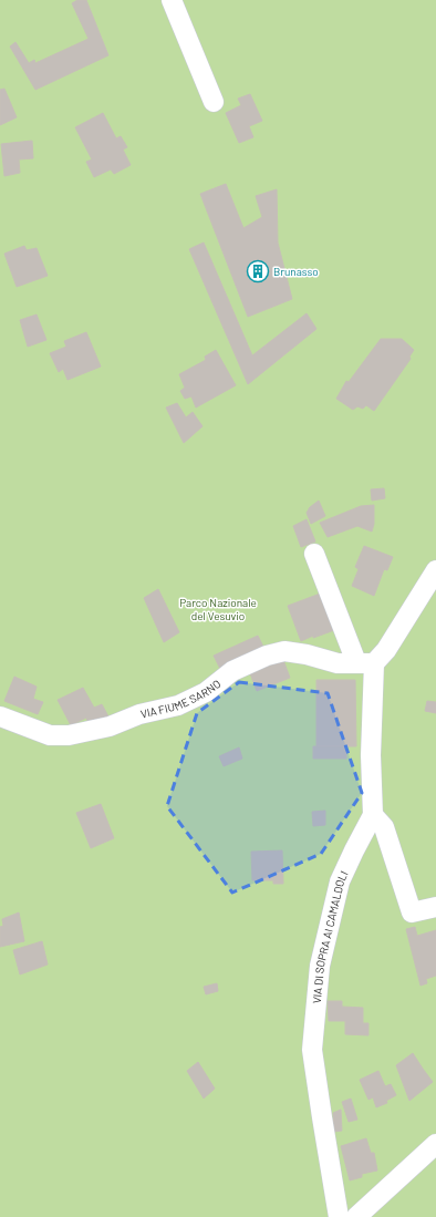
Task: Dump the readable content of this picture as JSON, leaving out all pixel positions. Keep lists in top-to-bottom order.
{
  "streets": {
    "street": ["VIA FIUME SARNO", "VIA DI SOPRA AI CAMALDOLI"]
  },
  "parks": ["Parco Nazionale del Vesuvio"],
  "places": {
    "building": ["Brunasso"]
  }
}
